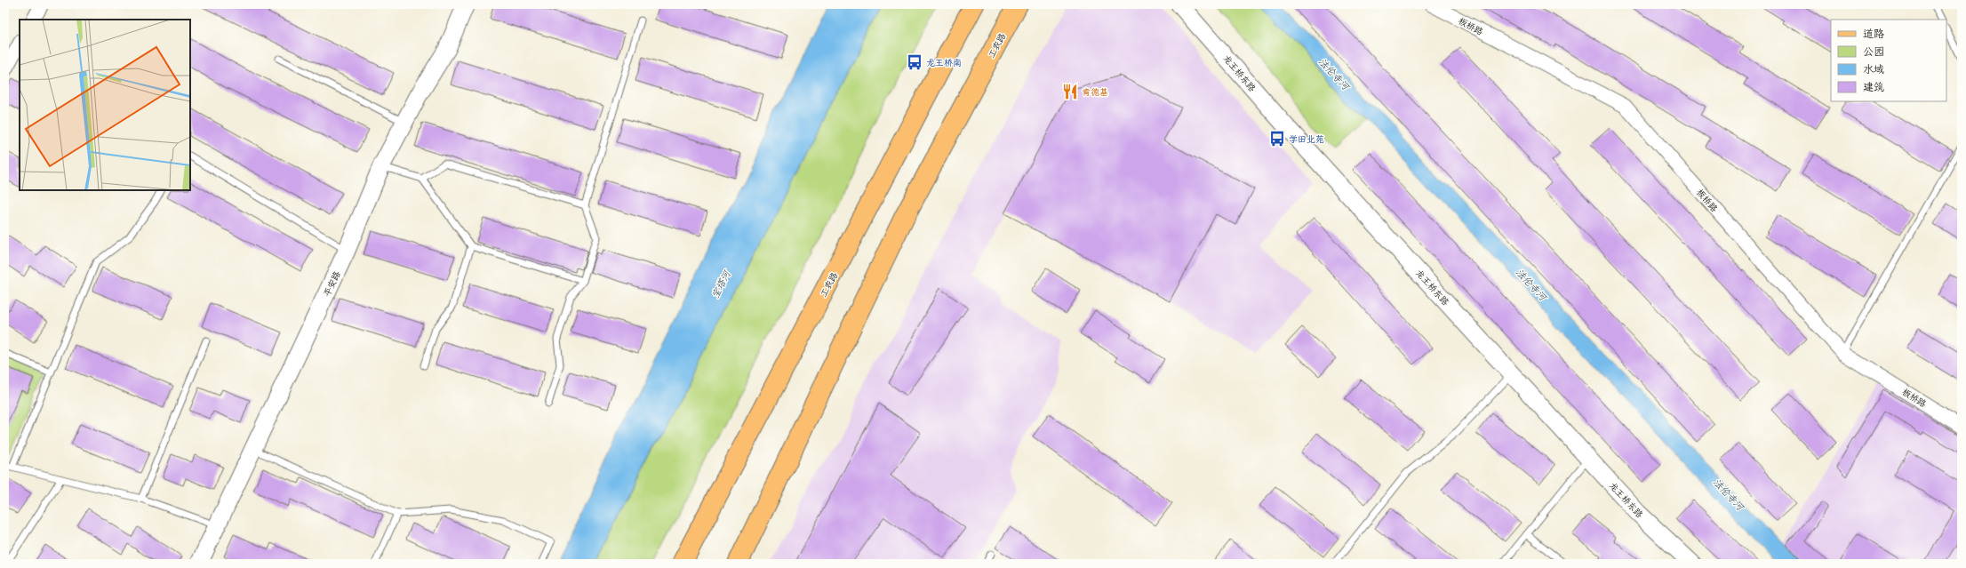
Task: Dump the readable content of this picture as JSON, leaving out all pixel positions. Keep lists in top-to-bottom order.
{
  "streets": {
    "main road": ["工农路"],
    "street": ["板桥路", "龙王桥东路", "平安路"]
  },
  "water": ["法伦寺河", "宝塔河"],
  "places": {
    "bus stop": ["龙王桥南", "学田北苑"],
    "restaurant": ["肯德基"]
  },
  "legend": [
    "道路",
    "公园",
    "水域",
    "建筑"
  ]
}
